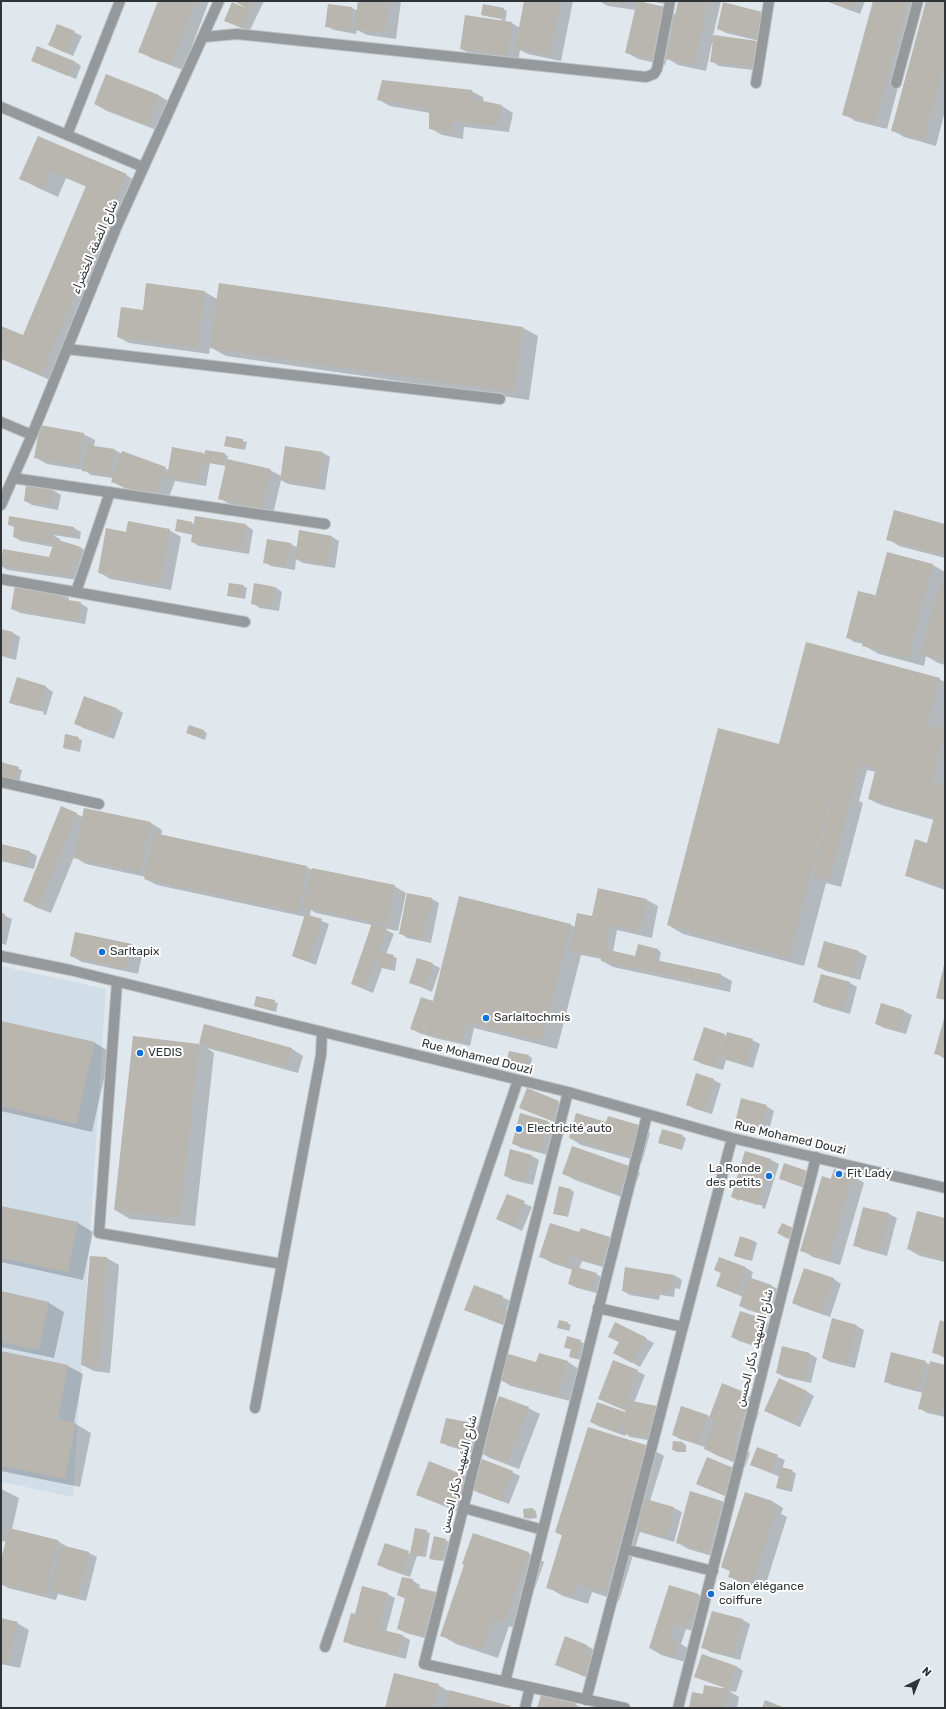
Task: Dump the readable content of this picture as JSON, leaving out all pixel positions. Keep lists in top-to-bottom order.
{
  "streets": {
    "street": ["شارع الضفة الخضراء", "Rue Mohamed Douzi", "شارع الشهيد دكار الحسن"]
  },
  "crossings": [
    ["Rue Mohamed Douzi", "شارع الشهيد دكار الحسن"]
  ],
  "places": [
    "Sarltapix",
    "Sarlaltochmis",
    "VEDIS",
    "Electricité auto",
    "Fit Lady",
    "La Ronde des petits",
    "Salon élégance coiffure"
  ],
  "north": "top right"
}
